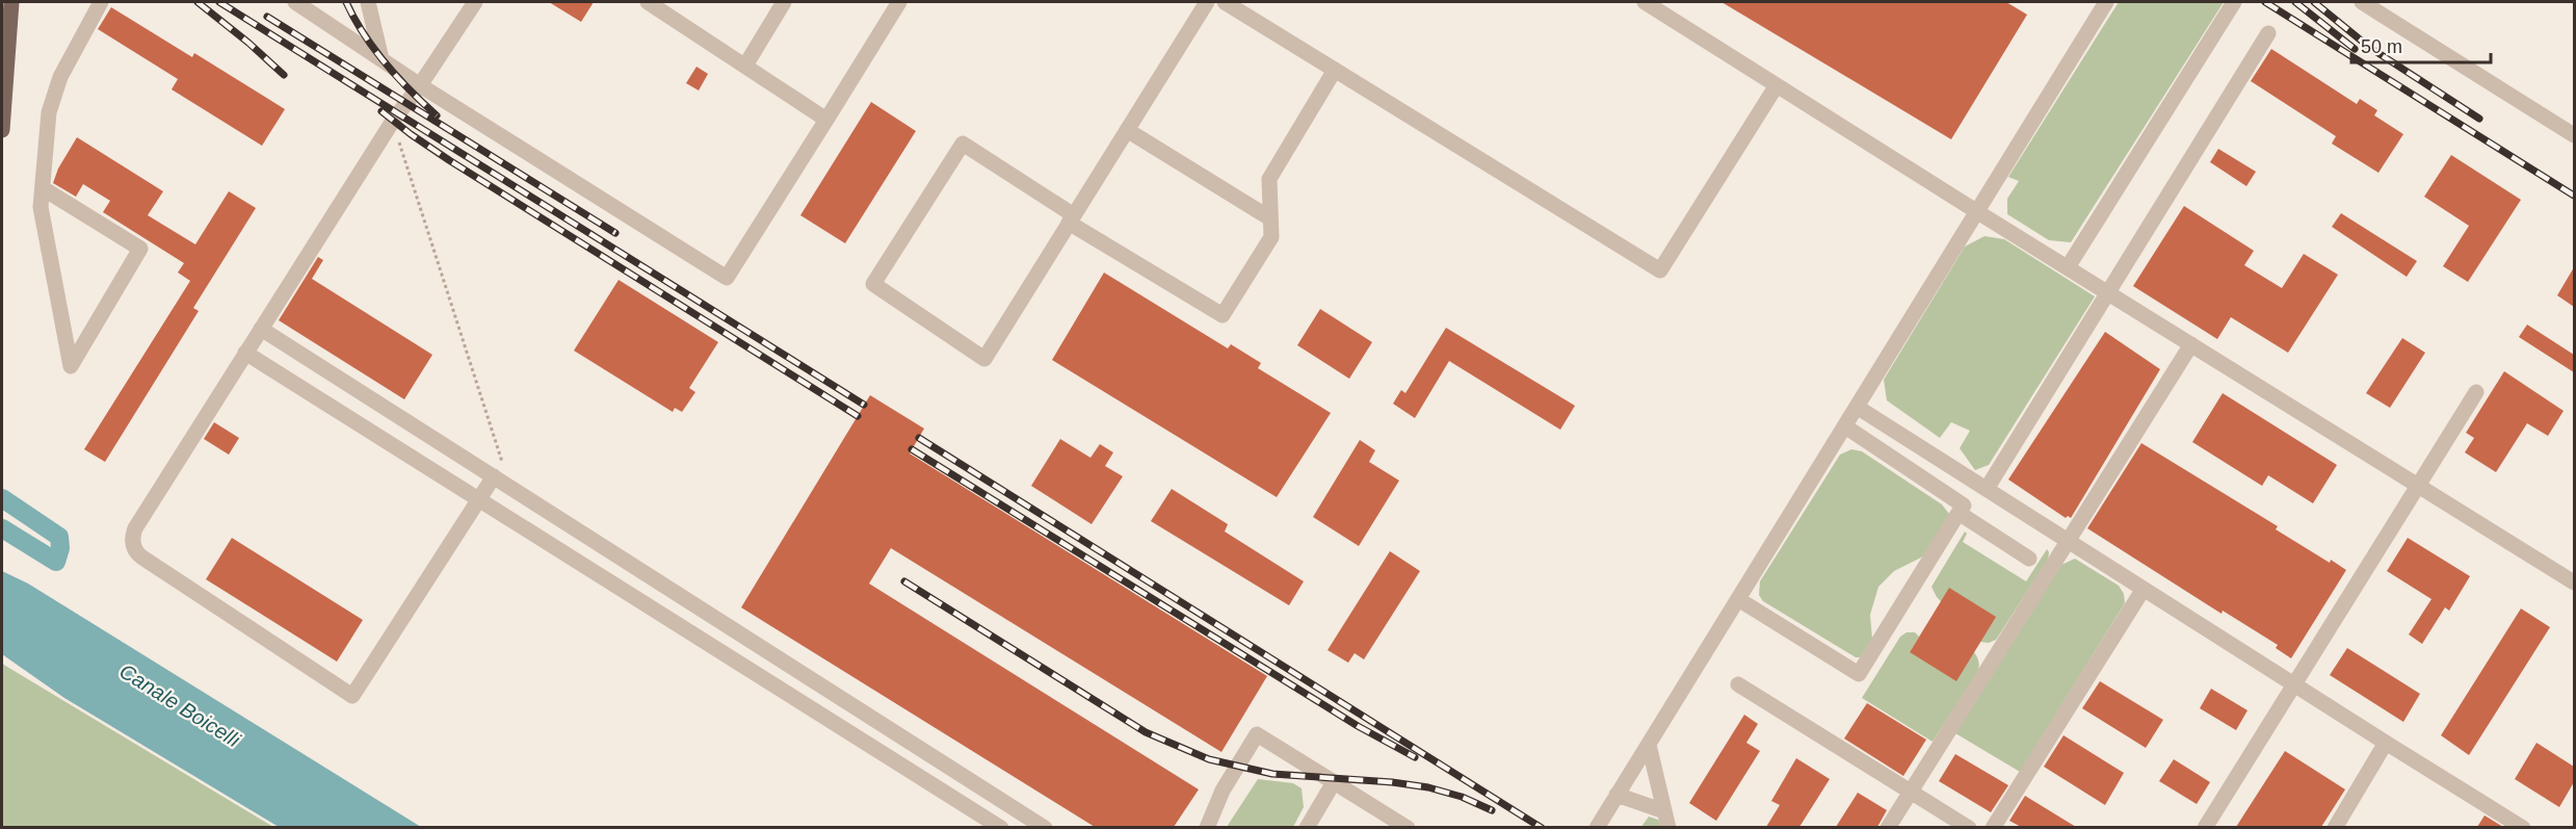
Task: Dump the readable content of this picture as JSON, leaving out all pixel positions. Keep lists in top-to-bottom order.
{
  "water": ["Canale Boicelli"],
  "scale_bar": "50 m"
}
